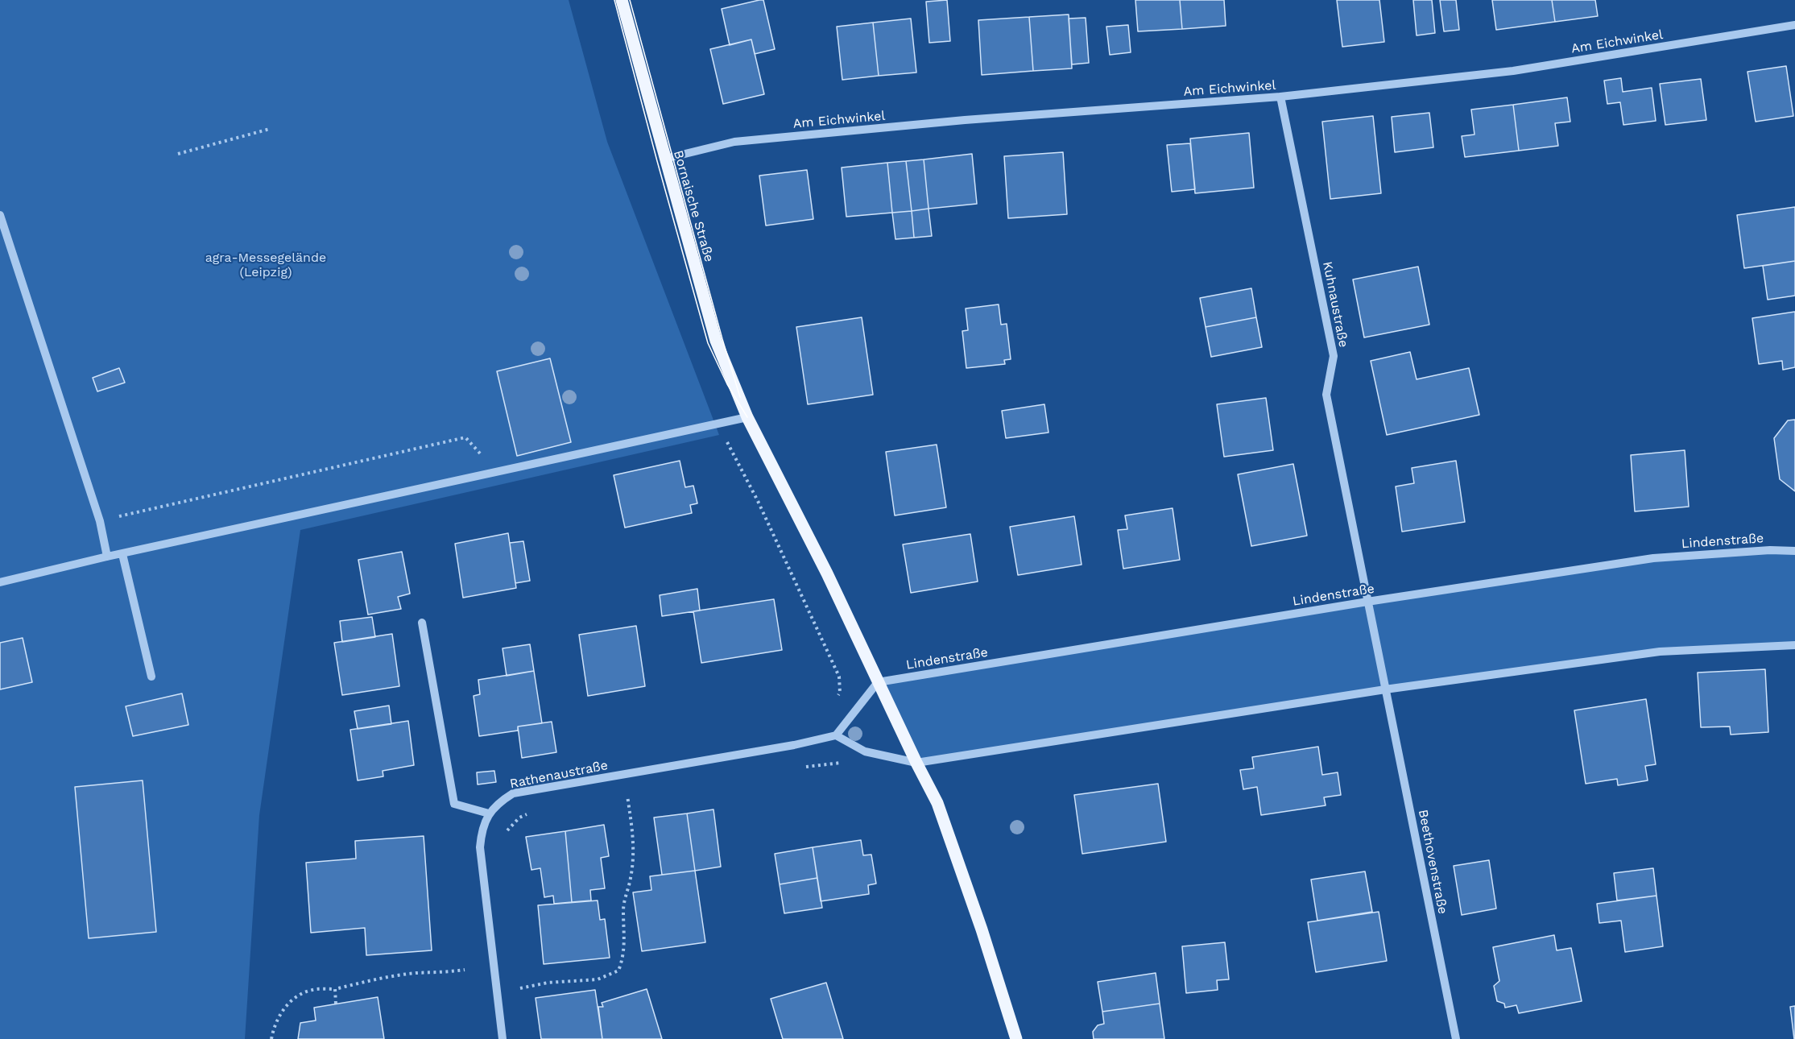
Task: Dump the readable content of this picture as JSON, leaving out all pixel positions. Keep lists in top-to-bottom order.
{
  "streets": {
    "main road": ["Bornaische Straße"],
    "street": [
      "Am Eichwinkel",
      "Kuhnaustraße",
      "Lindenstraße",
      "Rathenaustraße",
      "Beethovenstraße"
    ]
  },
  "crossings": [
    ["Am Eichwinkel", "Bornaische Straße"],
    ["Am Eichwinkel", "Kuhnaustraße"],
    ["Bornaische Straße", "Lindenstraße"],
    ["Kuhnaustraße", "Lindenstraße"],
    ["Kuhnaustraße", "Beethovenstraße"]
  ],
  "parks": ["agra-Messegelände (Leipzig)"]
}
